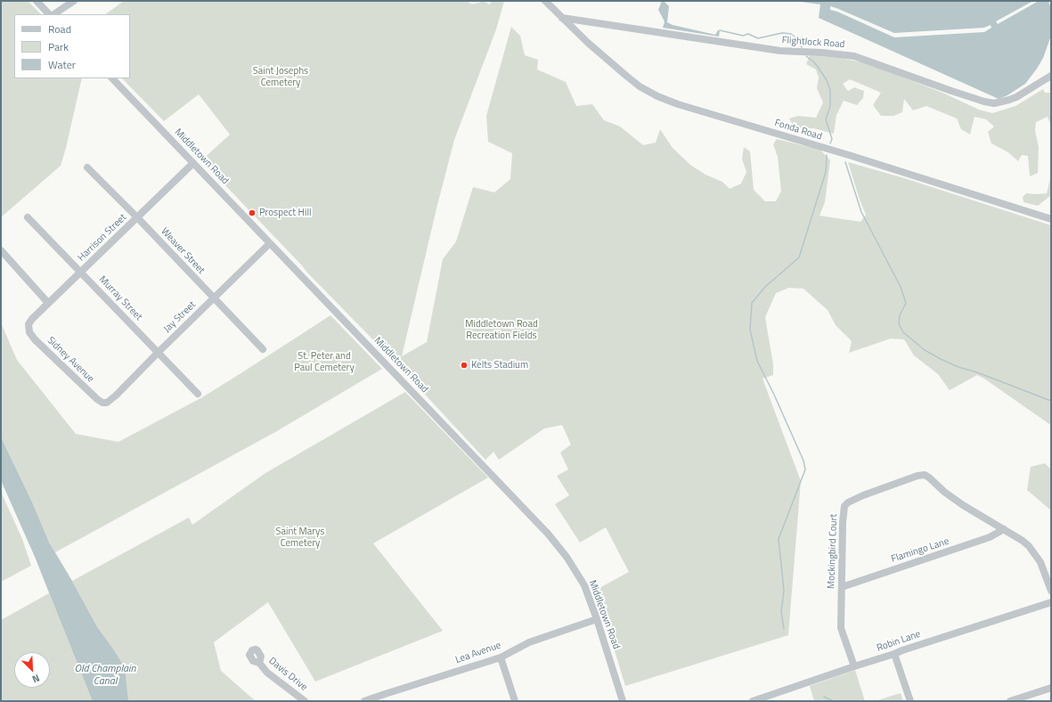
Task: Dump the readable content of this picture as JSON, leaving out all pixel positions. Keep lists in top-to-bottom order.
{
  "streets": {
    "street": [
      "Flightlock Road",
      "Fonda Road",
      "Middletown Road",
      "Harrison Street",
      "Weaver Street",
      "Murray Street",
      "Jay Street",
      "Sidney Avenue",
      "Flamingo Lane",
      "Mockingbird Court",
      "Robin Lane",
      "Lea Avenue",
      "Davis Drive"
    ]
  },
  "crossings": [
    ["Flightlock Road", "Fonda Road"],
    ["Middletown Road", "Harrison Street"],
    ["Middletown Road", "Jay Street"],
    ["Middletown Road", "Lea Avenue"],
    ["Harrison Street", "Weaver Street"],
    ["Harrison Street", "Murray Street"],
    ["Harrison Street", "Sidney Avenue"],
    ["Weaver Street", "Jay Street"],
    ["Murray Street", "Jay Street"],
    ["Jay Street", "Sidney Avenue"],
    ["Flamingo Lane", "Mockingbird Court"],
    ["Mockingbird Court", "Robin Lane"]
  ],
  "water": ["Old Champlain Canal"],
  "parks": [
    "Saint Josephs Cemetery",
    "Middletown Road Recreation Fields",
    "St. Peter and Paul Cemetery",
    "Saint Marys Cemetery"
  ],
  "places": ["Prospect Hill", "Kelts Stadium"],
  "legend": ["Road", "Park", "Water"],
  "north": "bottom right"
}
